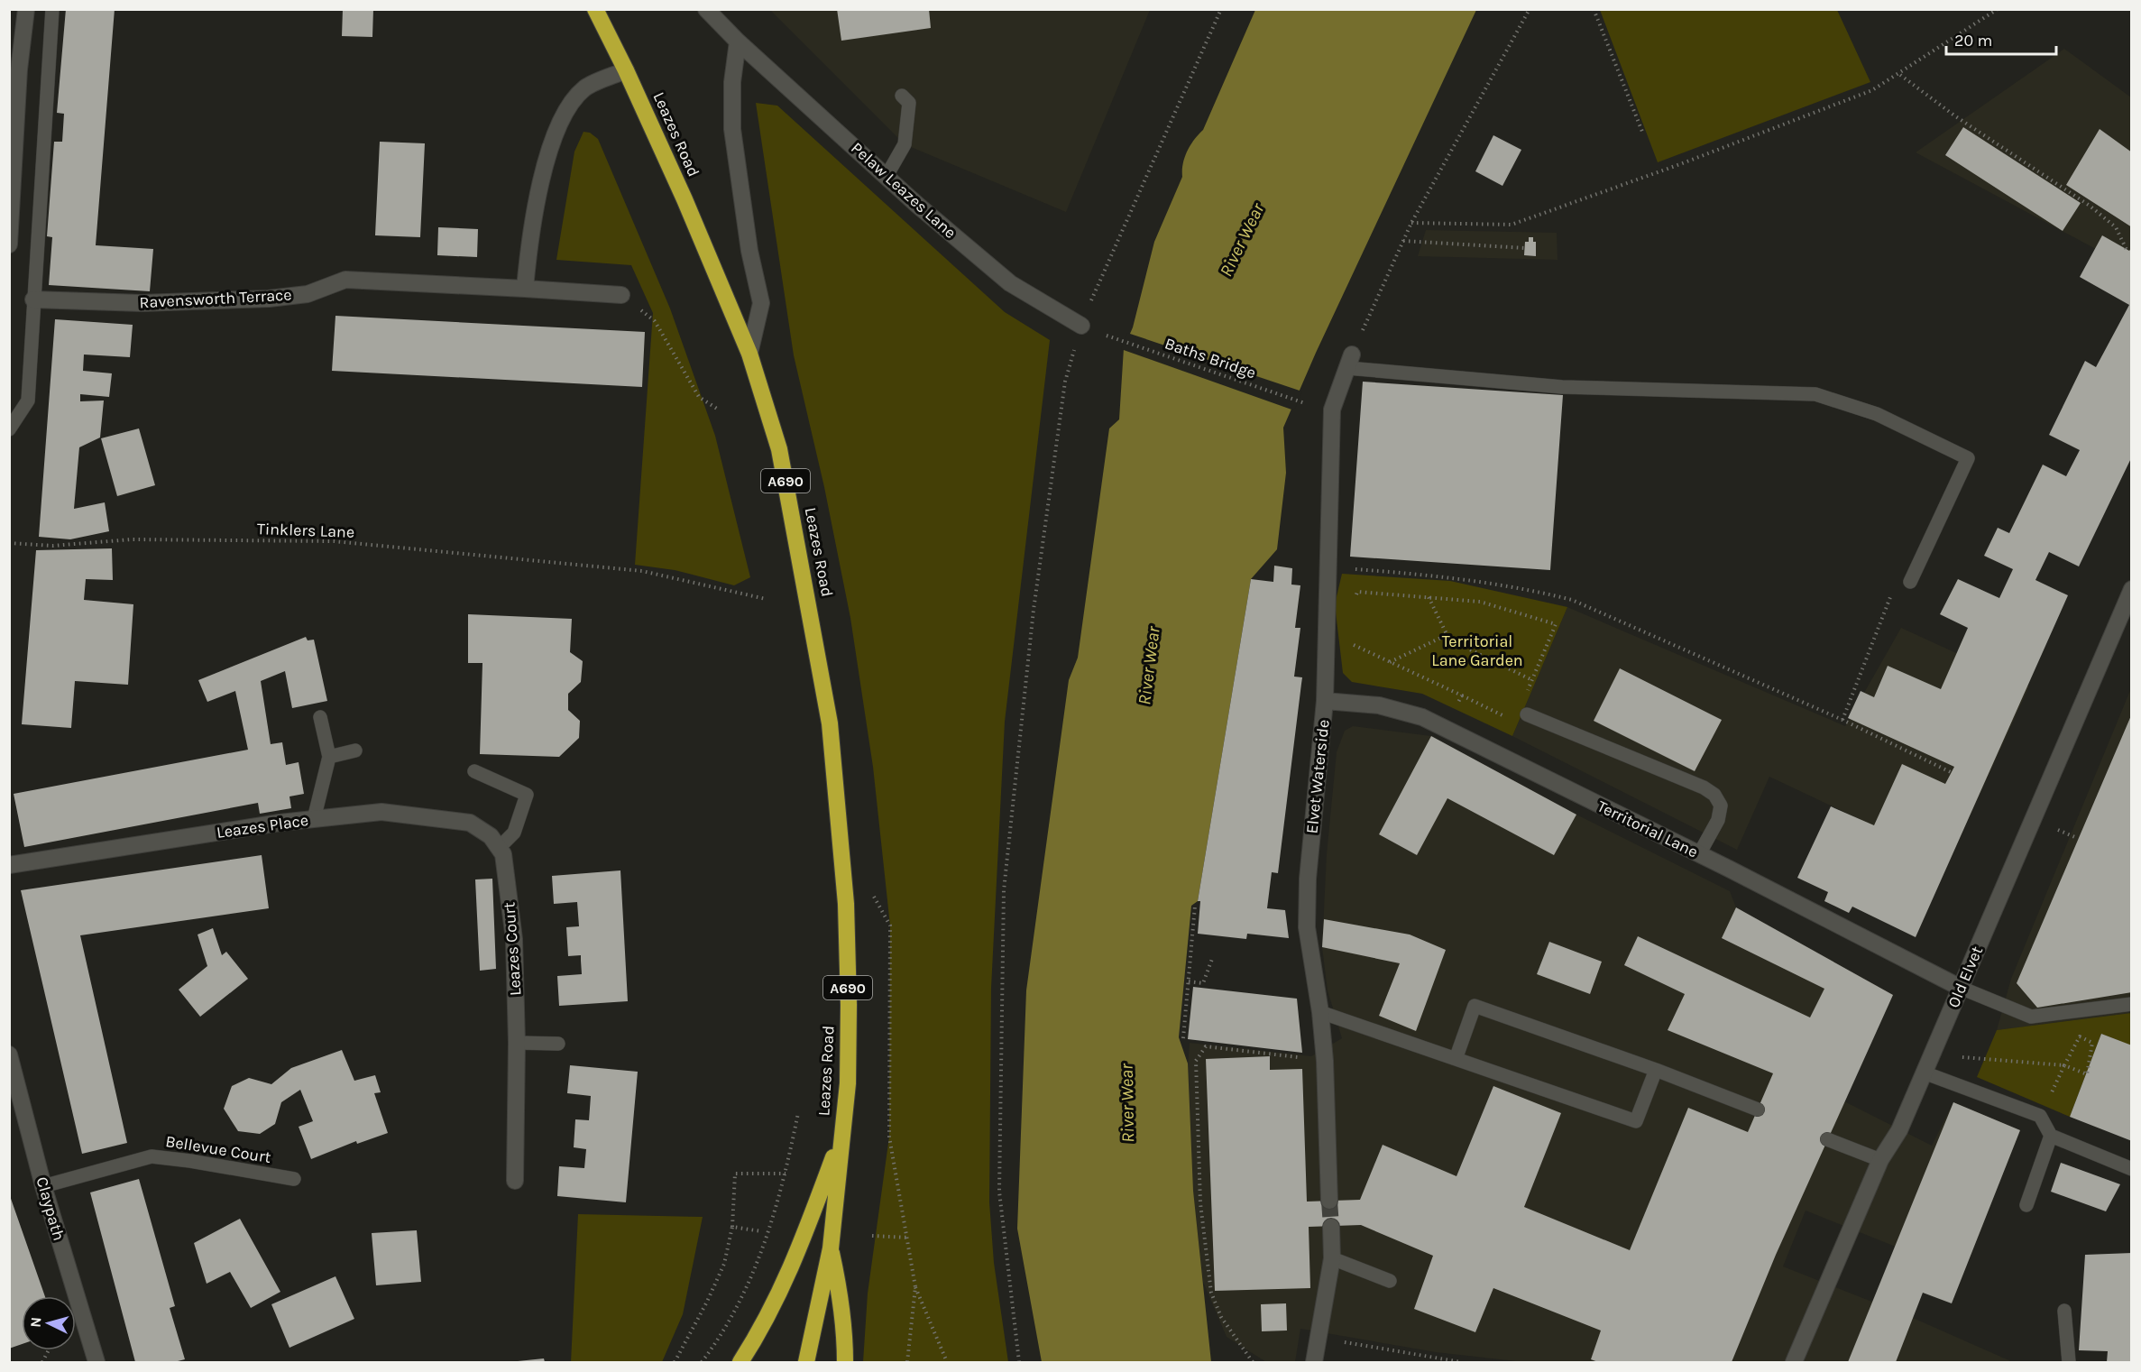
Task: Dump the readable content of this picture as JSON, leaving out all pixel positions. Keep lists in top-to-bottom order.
{
  "streets": {
    "highway": ["Leazes Road", "A690"],
    "street": [
      "Pelaw Leazes Lane",
      "Ravensworth Terrace",
      "Elvet Waterside",
      "Leazes Place",
      "Territorial Lane",
      "Leazes Court",
      "Old Elvet",
      "Claypath"
    ],
    "lane": ["Bellevue Court"],
    "path": ["Baths Bridge", "Tinklers Lane"]
  },
  "crossings": [
    ["Leazes Road", "A690"],
    ["Elvet Waterside", "Territorial Lane"],
    ["Leazes Place", "Leazes Court"],
    ["Territorial Lane", "Old Elvet"],
    ["Bellevue Court", "Claypath"]
  ],
  "water": ["River Wear"],
  "parks": ["Territorial Lane Garden"],
  "scale_bar": "20 m",
  "north": "left"
}
